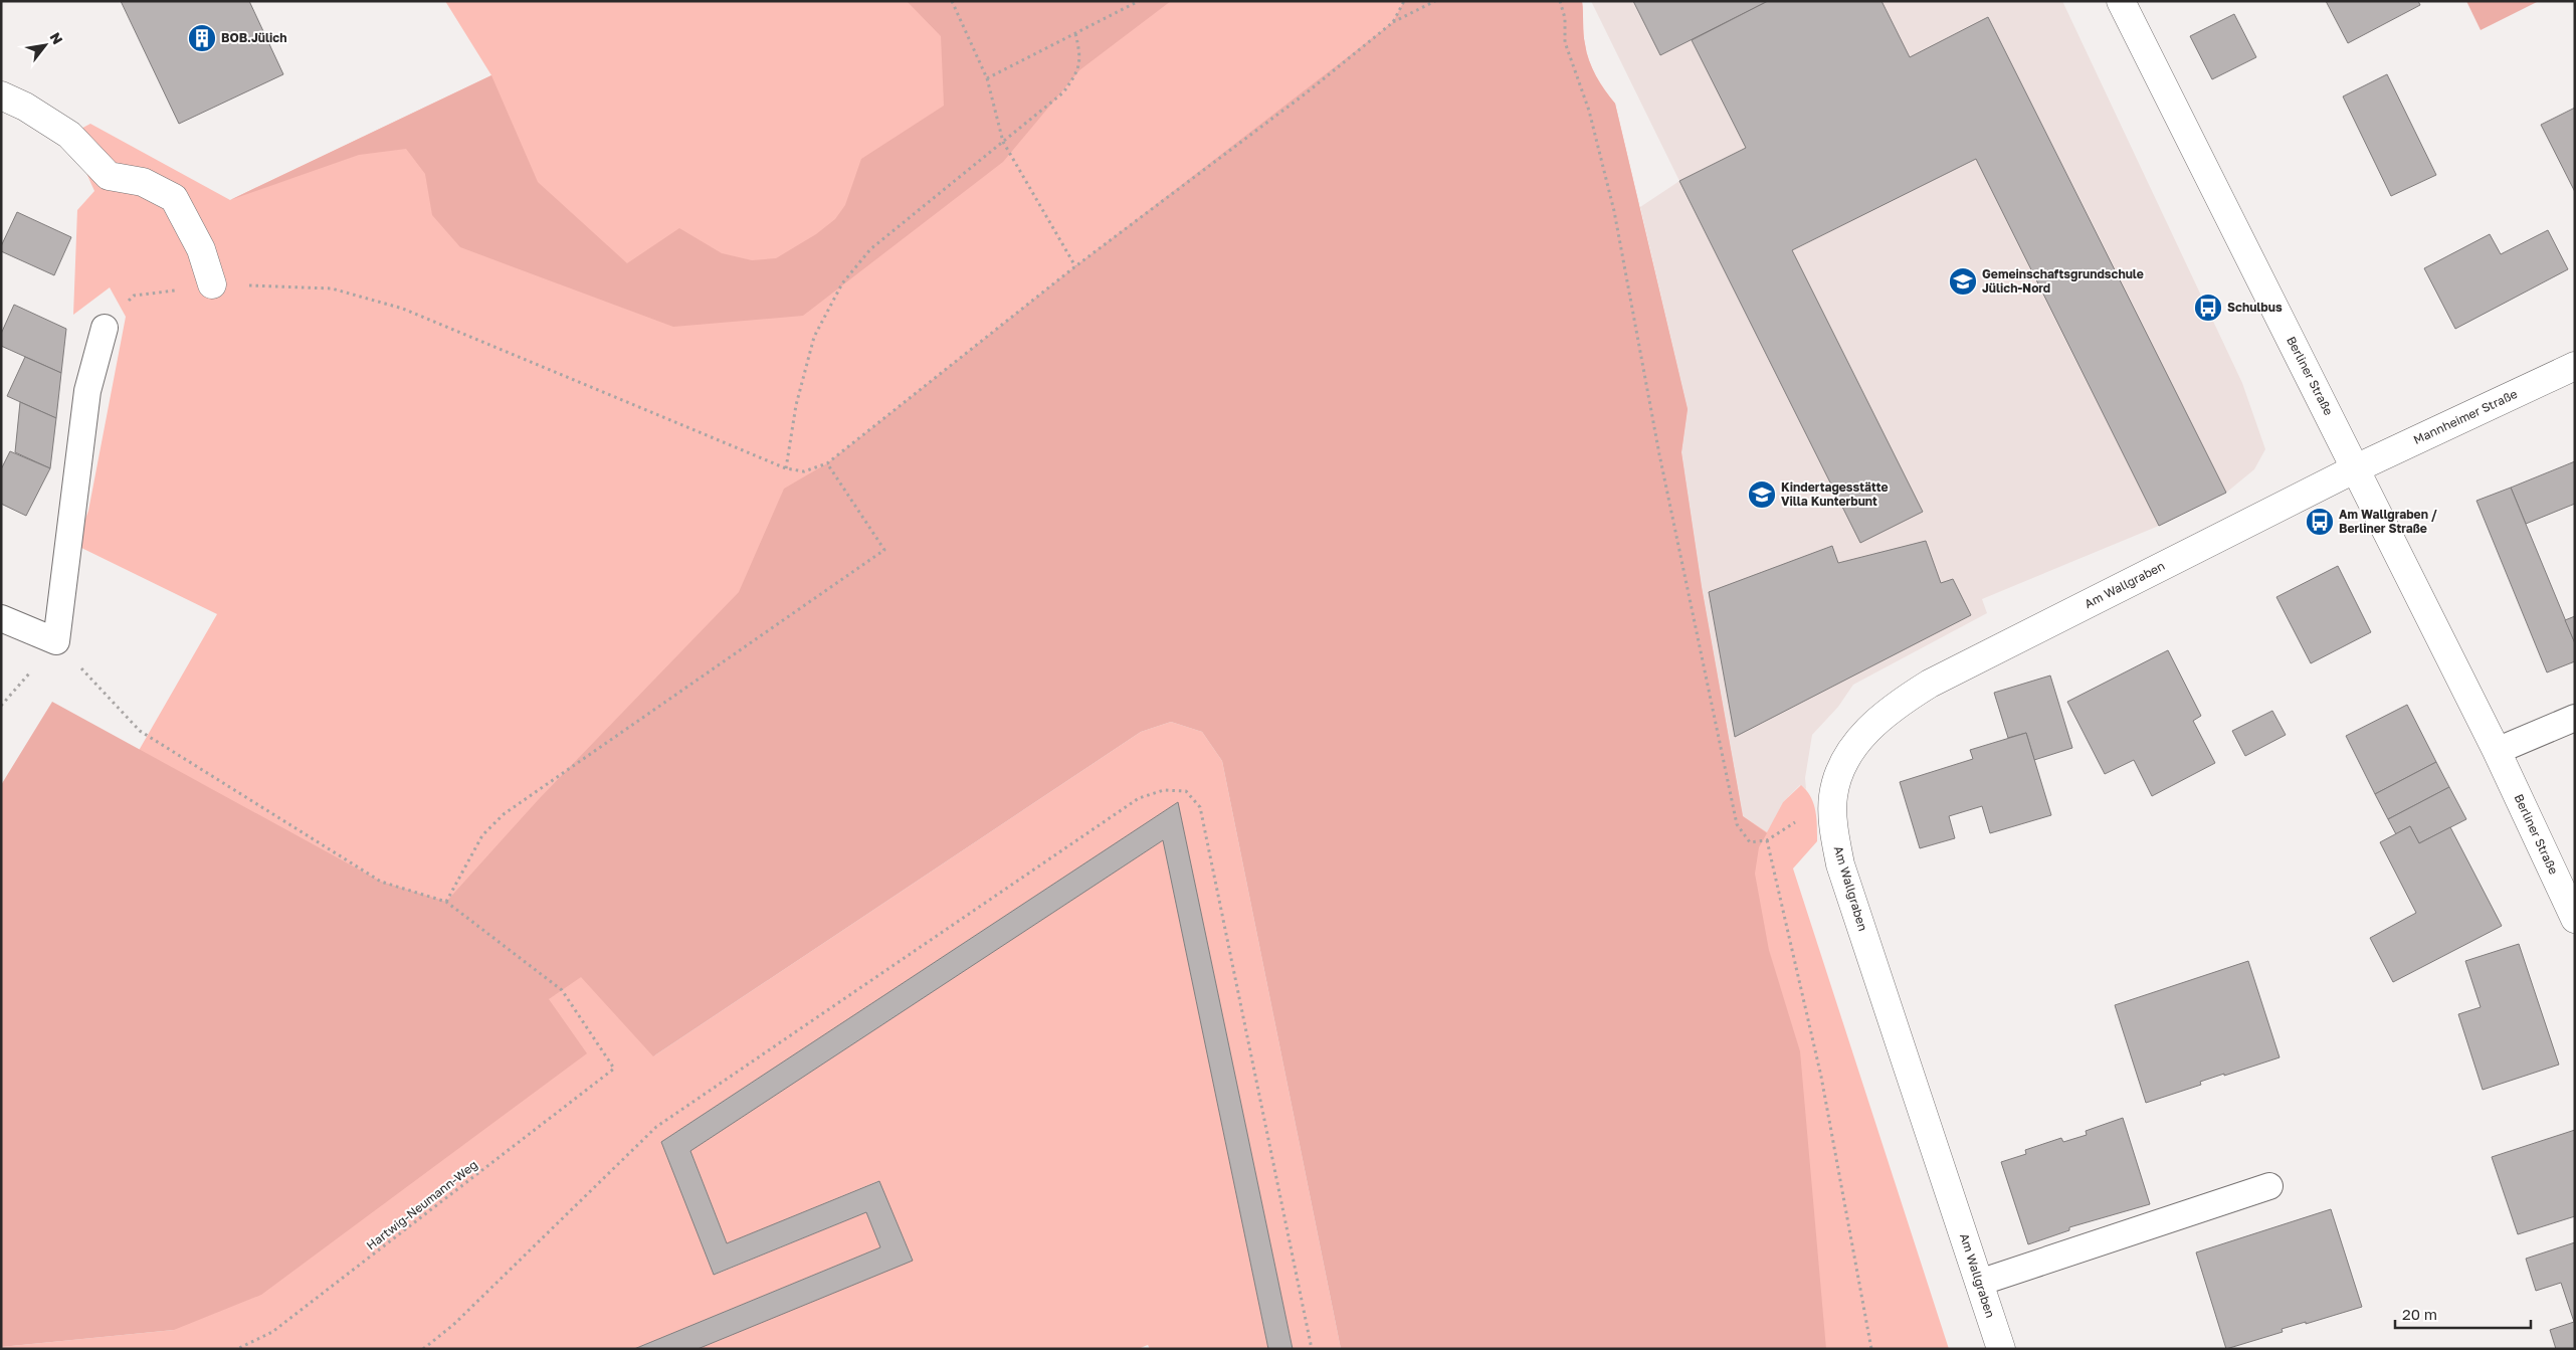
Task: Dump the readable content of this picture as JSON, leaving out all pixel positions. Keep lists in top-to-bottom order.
{
  "streets": {
    "street": ["Berliner Straße", "Mannheimer Straße", "Am Wallgraben"],
    "path": ["Hartwig-Neumann-Weg"]
  },
  "crossings": [
    ["Berliner Straße", "Mannheimer Straße"],
    ["Berliner Straße", "Am Wallgraben"],
    ["Mannheimer Straße", "Am Wallgraben"]
  ],
  "places": {
    "building": ["BOB.Jülich"],
    "school or university": ["Gemeinschaftsgrundschule Jülich-Nord", "Kindertagesstätte Villa Kunterbunt"],
    "bus stop": ["Schulbus", "Am Wallgraben / Berliner Straße"]
  },
  "scale_bar": "20 m",
  "north": "top right"
}
